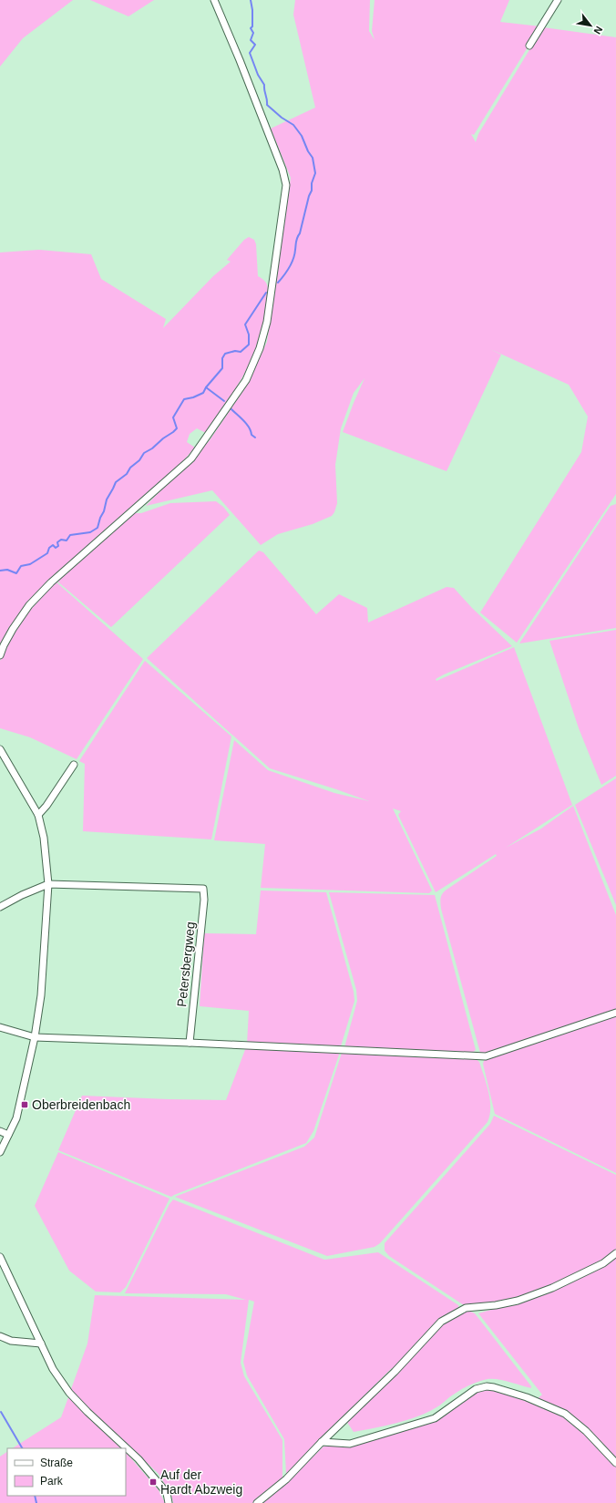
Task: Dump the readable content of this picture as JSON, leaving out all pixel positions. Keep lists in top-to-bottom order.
{
  "streets": {
    "street": ["Petersbergweg"]
  },
  "places": {
    "transit": ["Oberbreidenbach", "Auf der Hardt Abzweig"]
  },
  "legend": ["Straße", "Park"],
  "north": "bottom right"
}
